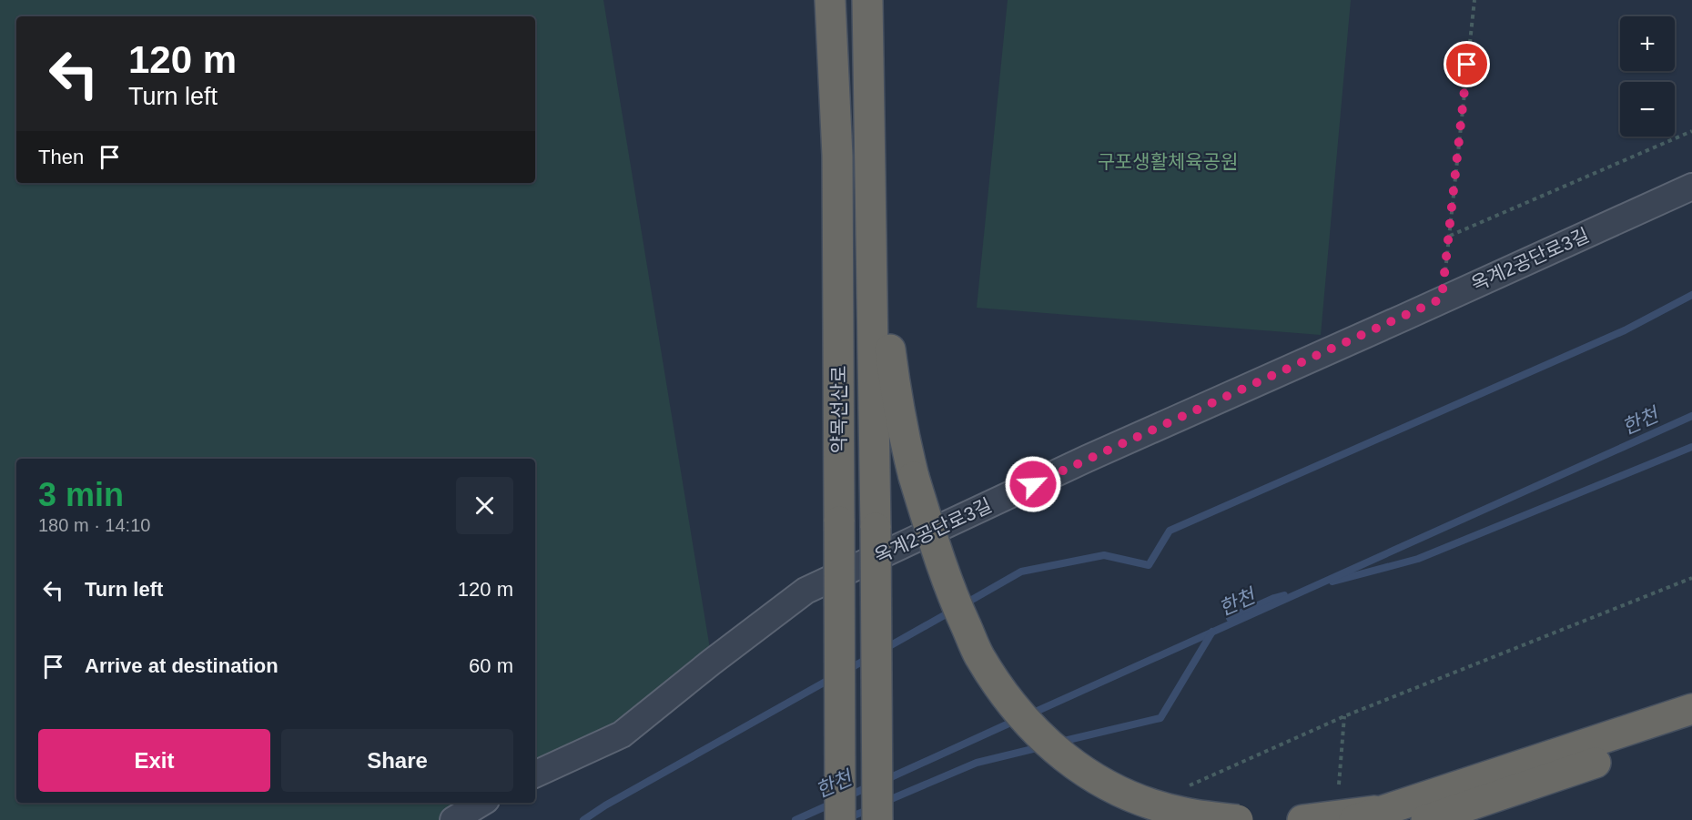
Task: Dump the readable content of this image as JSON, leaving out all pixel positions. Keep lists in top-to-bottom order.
{
  "streets": {
    "highway": ["약목선산로"],
    "street": ["옥계2공단로3길"]
  },
  "water": ["한천"],
  "parks": ["구포생활체육공원"],
  "page": {
    "map_buttons": ["+", "−"],
    "turn": ["120 m", "Turn left"],
    "then": "Then",
    "heading": ["3 min", "180 m · 14:10"],
    "list": [
      {
        "name": "Turn left",
        "value": "120 m"
      },
      {
        "name": "Arrive at destination",
        "value": "60 m"
      }
    ],
    "buttons": ["Exit", "Share"]
  }
}
